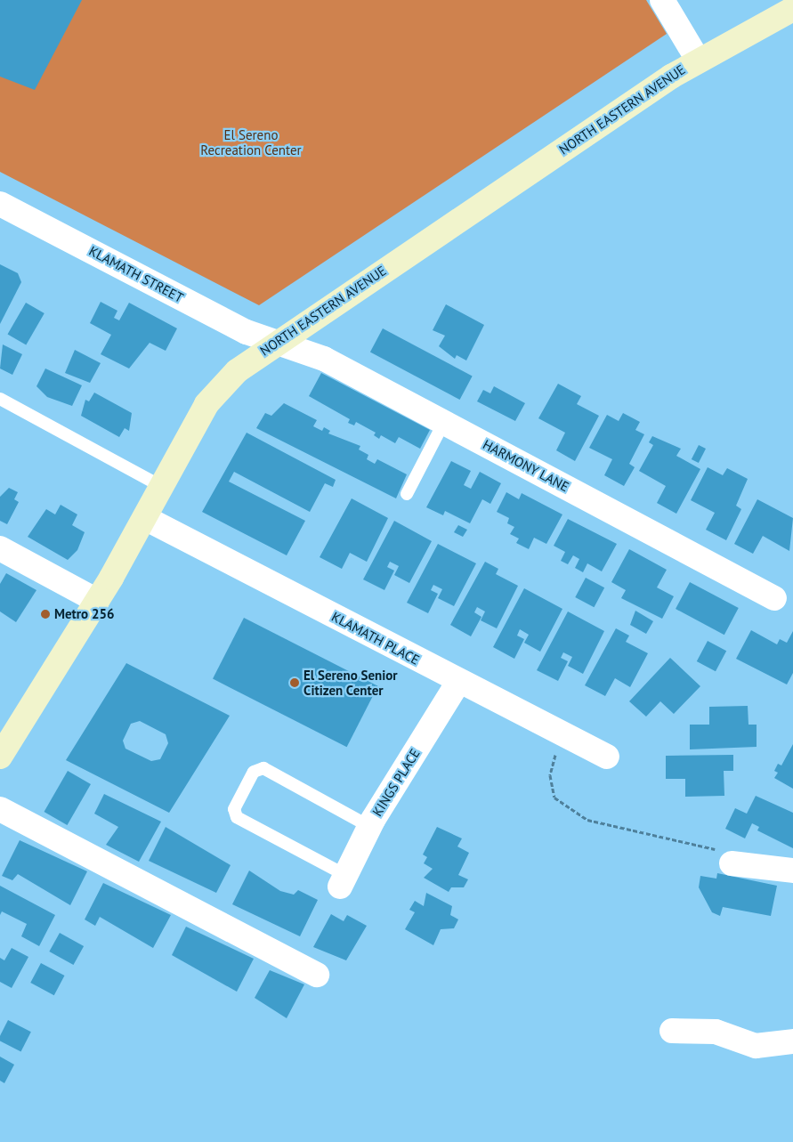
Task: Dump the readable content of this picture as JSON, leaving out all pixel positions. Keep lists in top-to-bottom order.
{
  "streets": {
    "main road": ["NORTH EASTERN AVENUE"],
    "street": [
      "KLAMATH STREET",
      "HARMONY LANE",
      "KLAMATH PLACE",
      "KINGS PLACE"
    ]
  },
  "crossings": [
    ["NORTH EASTERN AVENUE", "KLAMATH STREET"],
    ["NORTH EASTERN AVENUE", "HARMONY LANE"],
    ["NORTH EASTERN AVENUE", "KLAMATH PLACE"],
    ["KLAMATH STREET", "HARMONY LANE"],
    ["KLAMATH PLACE", "KINGS PLACE"]
  ],
  "parks": ["El Sereno Recreation Center"],
  "places": ["Metro 256", "El Sereno Senior Citizen Center"]
}
